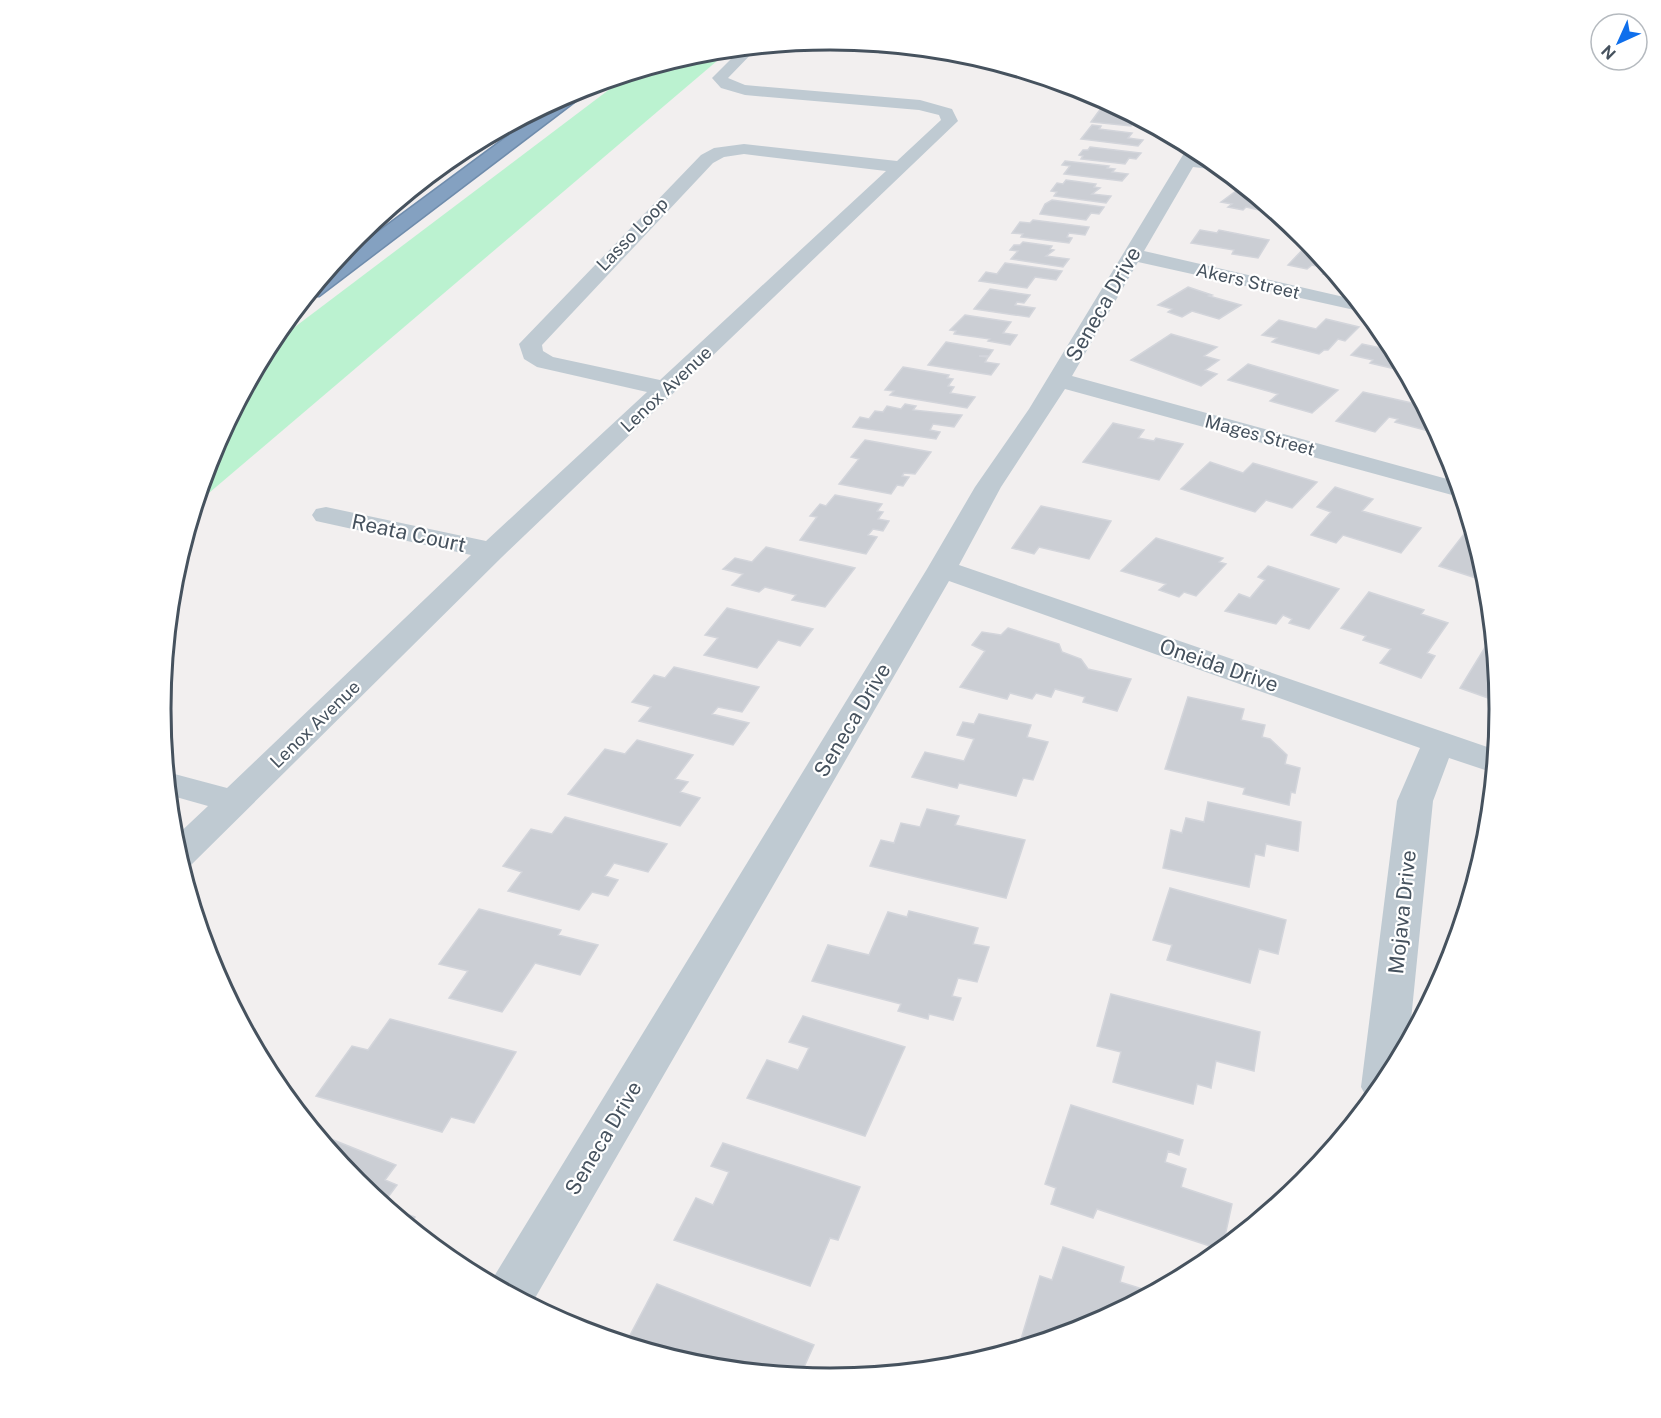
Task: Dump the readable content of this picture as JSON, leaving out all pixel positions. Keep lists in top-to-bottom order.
{
  "streets": {
    "street": [
      "Lasso Loop",
      "Akers Street",
      "Seneca Drive",
      "Lenox Avenue",
      "Mages Street",
      "Reata Court",
      "Oneida Drive",
      "Mojava Drive"
    ]
  },
  "crossings": [
    ["Lasso Loop", "Lenox Avenue"],
    ["Akers Street", "Seneca Drive"],
    ["Seneca Drive", "Mages Street"],
    ["Seneca Drive", "Oneida Drive"],
    ["Lenox Avenue", "Reata Court"],
    ["Oneida Drive", "Mojava Drive"]
  ],
  "north": "bottom left"
}
